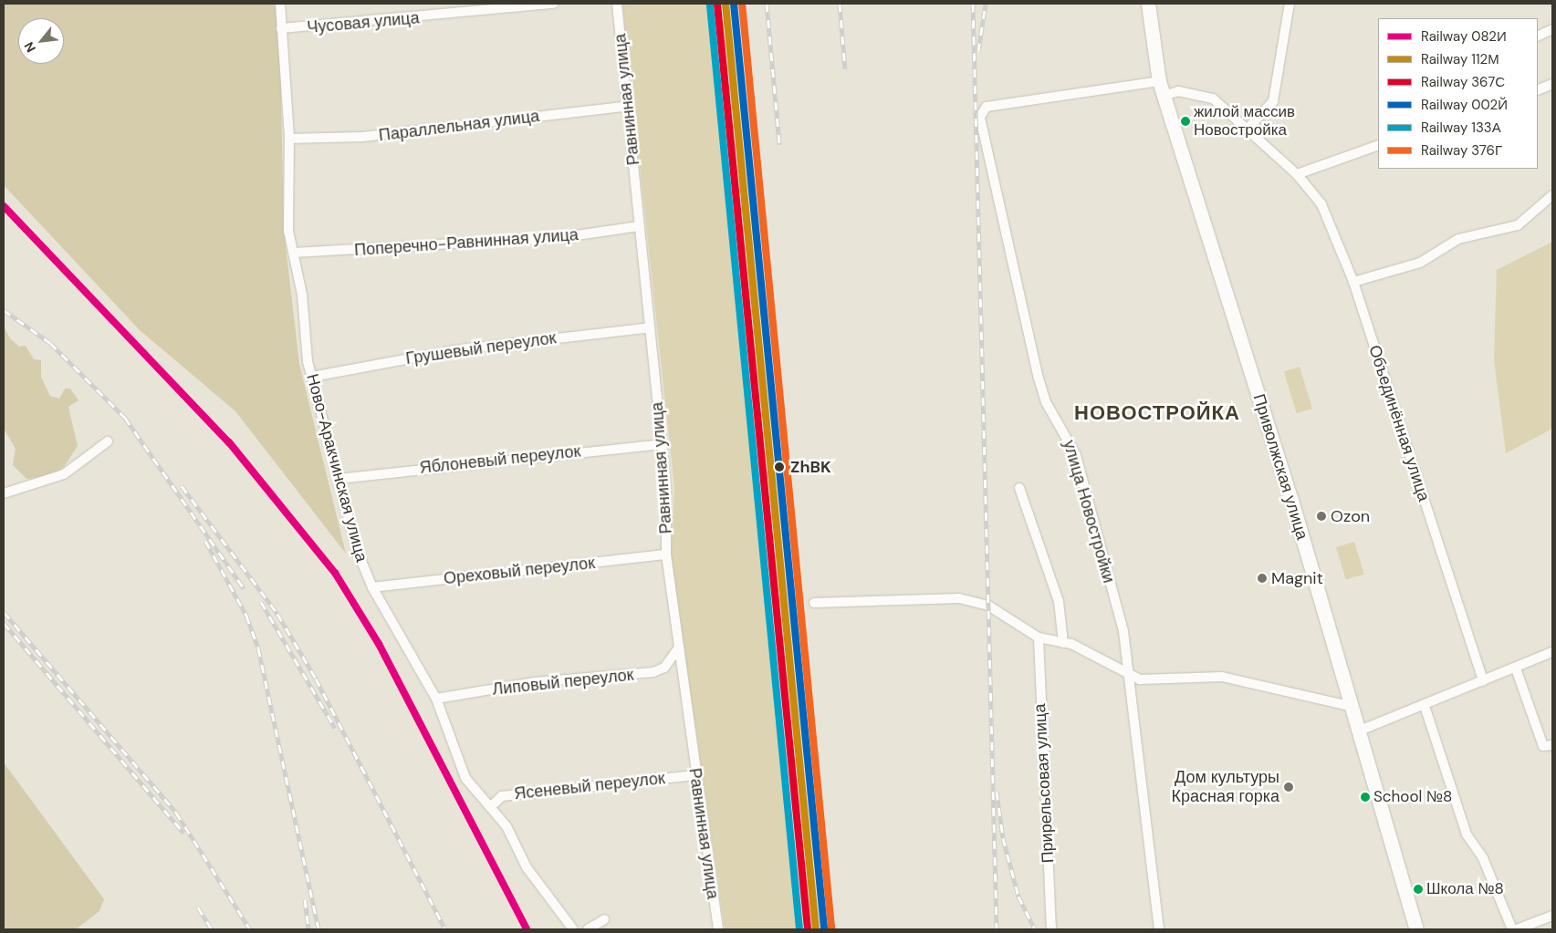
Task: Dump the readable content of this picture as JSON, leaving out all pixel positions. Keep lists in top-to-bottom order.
{
  "streets": {
    "main road": ["Приволжская улица"],
    "street": [
      "Чусовая улица",
      "Равнинная улица",
      "Параллельная улица",
      "Поперечно-Равнинная улица",
      "Грушевый переулок",
      "Объединённая улица",
      "Яблоневый переулок",
      "Ново-Аракчинская улица",
      "улица Новостройки",
      "Ореховый переулок",
      "Липовый переулок",
      "Прирельсовая улица",
      "Ясеневый переулок"
    ]
  },
  "crossings": [
    ["Чусовая улица", "Ново-Аракчинская улица"],
    ["Равнинная улица", "Параллельная улица"],
    ["Равнинная улица", "Поперечно-Равнинная улица"],
    ["Равнинная улица", "Грушевый переулок"],
    ["Равнинная улица", "Яблоневый переулок"],
    ["Равнинная улица", "Ореховый переулок"],
    ["Равнинная улица", "Липовый переулок"],
    ["Равнинная улица", "Ясеневый переулок"],
    ["Параллельная улица", "Ново-Аракчинская улица"],
    ["Поперечно-Равнинная улица", "Ново-Аракчинская улица"],
    ["Грушевый переулок", "Ново-Аракчинская улица"],
    ["Объединённая улица", "Приволжская улица"],
    ["Яблоневый переулок", "Ново-Аракчинская улица"],
    ["Приволжская улица", "улица Новостройки"],
    ["Ново-Аракчинская улица", "Ореховый переулок"],
    ["Ново-Аракчинская улица", "Липовый переулок"],
    ["Ново-Аракчинская улица", "Ясеневый переулок"]
  ],
  "districts": ["НОВОСТРОЙКА"],
  "places": [
    "жилой массив Новостройка",
    "ZhBK",
    "Ozon",
    "Magnit",
    "Дом культуры Красная горка",
    "School №8",
    "Школа №8"
  ],
  "lines": [
    "rail line 112М",
    "rail line 002Й",
    "rail line 376Г",
    "rail line 367С",
    "rail line 133А",
    "rail line 082И"
  ],
  "legend": [
    "Railway 082И",
    "Railway 112М",
    "Railway 367С",
    "Railway 002Й",
    "Railway 133А",
    "Railway 376Г"
  ],
  "north": "bottom left"
}
